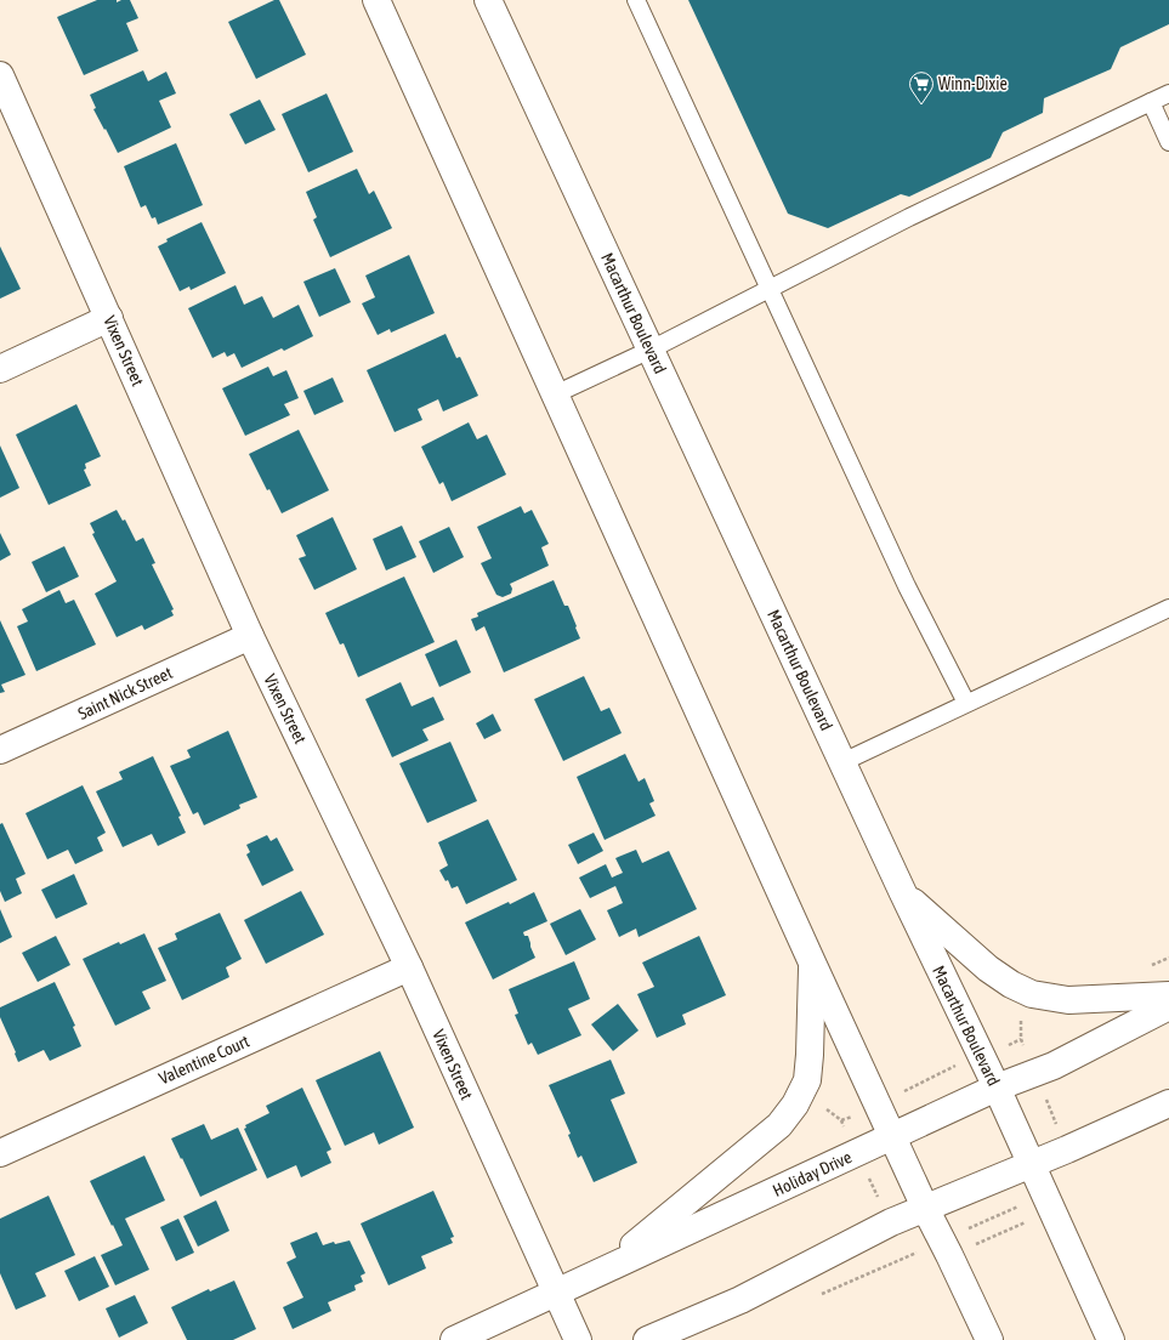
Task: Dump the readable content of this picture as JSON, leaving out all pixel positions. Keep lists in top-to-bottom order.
{
  "streets": {
    "street": [
      "Macarthur Boulevard",
      "Vixen Street",
      "Saint Nick Street",
      "Valentine Court",
      "Holiday Drive"
    ]
  },
  "crossings": [
    ["Macarthur Boulevard", "Holiday Drive"],
    ["Vixen Street", "Saint Nick Street"],
    ["Vixen Street", "Valentine Court"],
    ["Vixen Street", "Holiday Drive"]
  ],
  "places": {
    "supermarket": ["Winn-Dixie"]
  }
}
